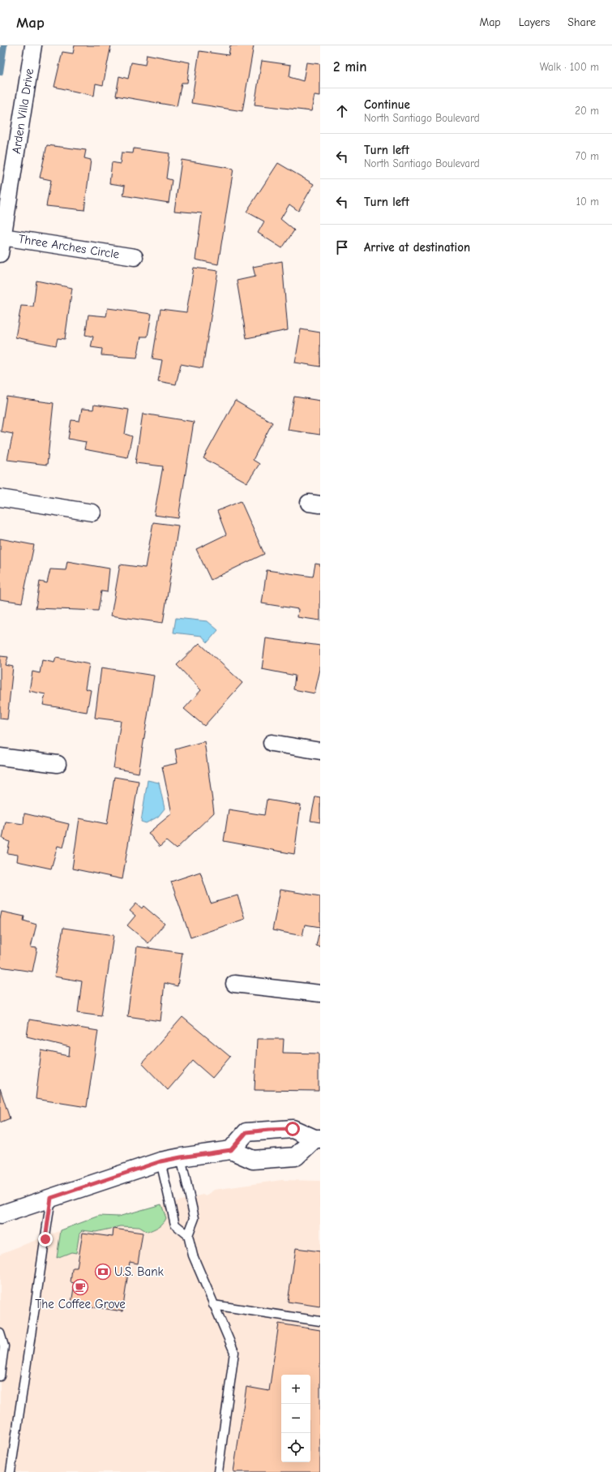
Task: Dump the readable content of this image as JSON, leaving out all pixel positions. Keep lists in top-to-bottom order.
{
  "streets": {
    "street": ["Arden Villa Drive", "Three Arches Circle"]
  },
  "crossings": [
    ["Arden Villa Drive", "Three Arches Circle"]
  ],
  "places": {
    "bank": ["U.S. Bank"],
    "cafe": ["The Coffee Grove"]
  },
  "page": {
    "header": "Map",
    "nav": ["Map", "Layers", "Share"],
    "heading": ["2 min", "Walk · 100 m"],
    "list": [
      ["Continue", "North Santiago Boulevard", "20 m"],
      ["Turn left", "North Santiago Boulevard", "70 m"],
      ["Turn left", "10 m"],
      "Arrive at destination"
    ],
    "map_buttons": ["+", "−"]
  }
}
